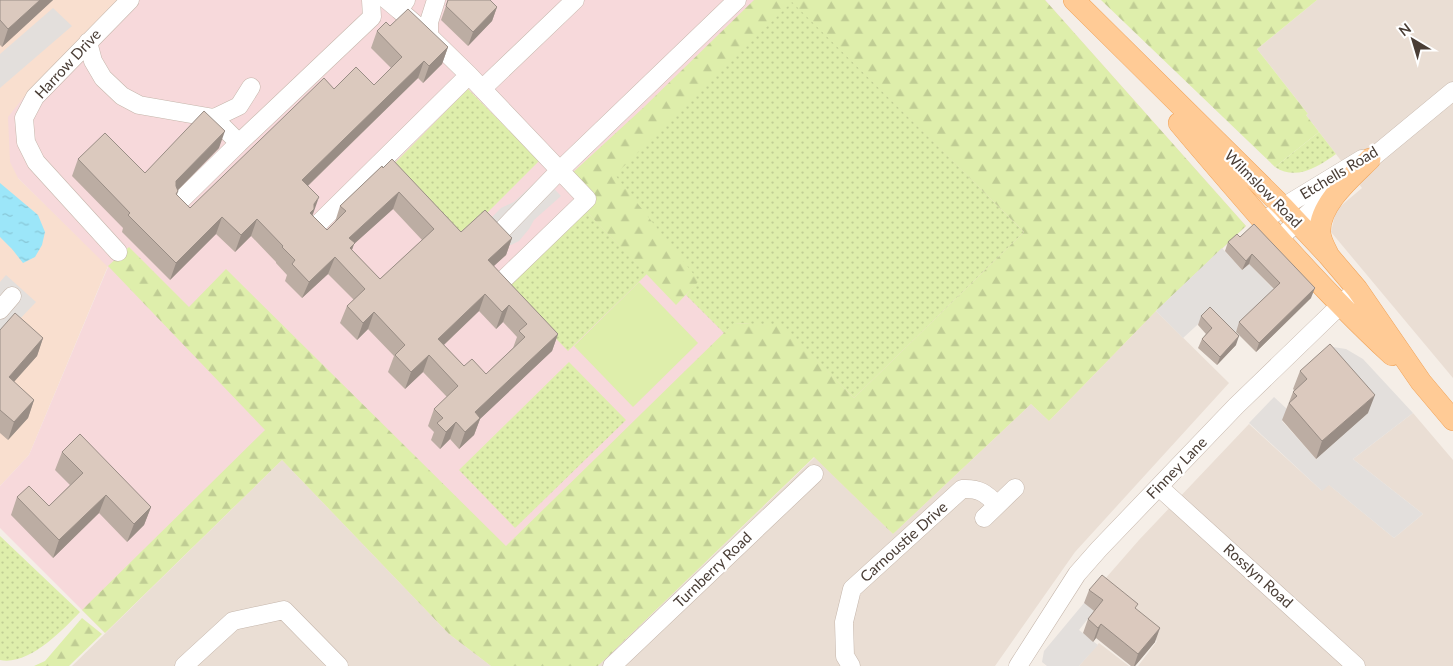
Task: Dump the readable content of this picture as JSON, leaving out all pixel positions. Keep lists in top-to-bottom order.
{
  "streets": {
    "main road": ["Wilmslow Road"],
    "street": [
      "Harrow Drive",
      "Etchells Road",
      "Finney Lane",
      "Carnoustie Drive",
      "Turnberry Road",
      "Rosslyn Road"
    ]
  },
  "crossings": [
    ["Etchells Road", "Wilmslow Road"],
    ["Wilmslow Road", "Finney Lane"],
    ["Finney Lane", "Rosslyn Road"]
  ],
  "north": "top left"
}
